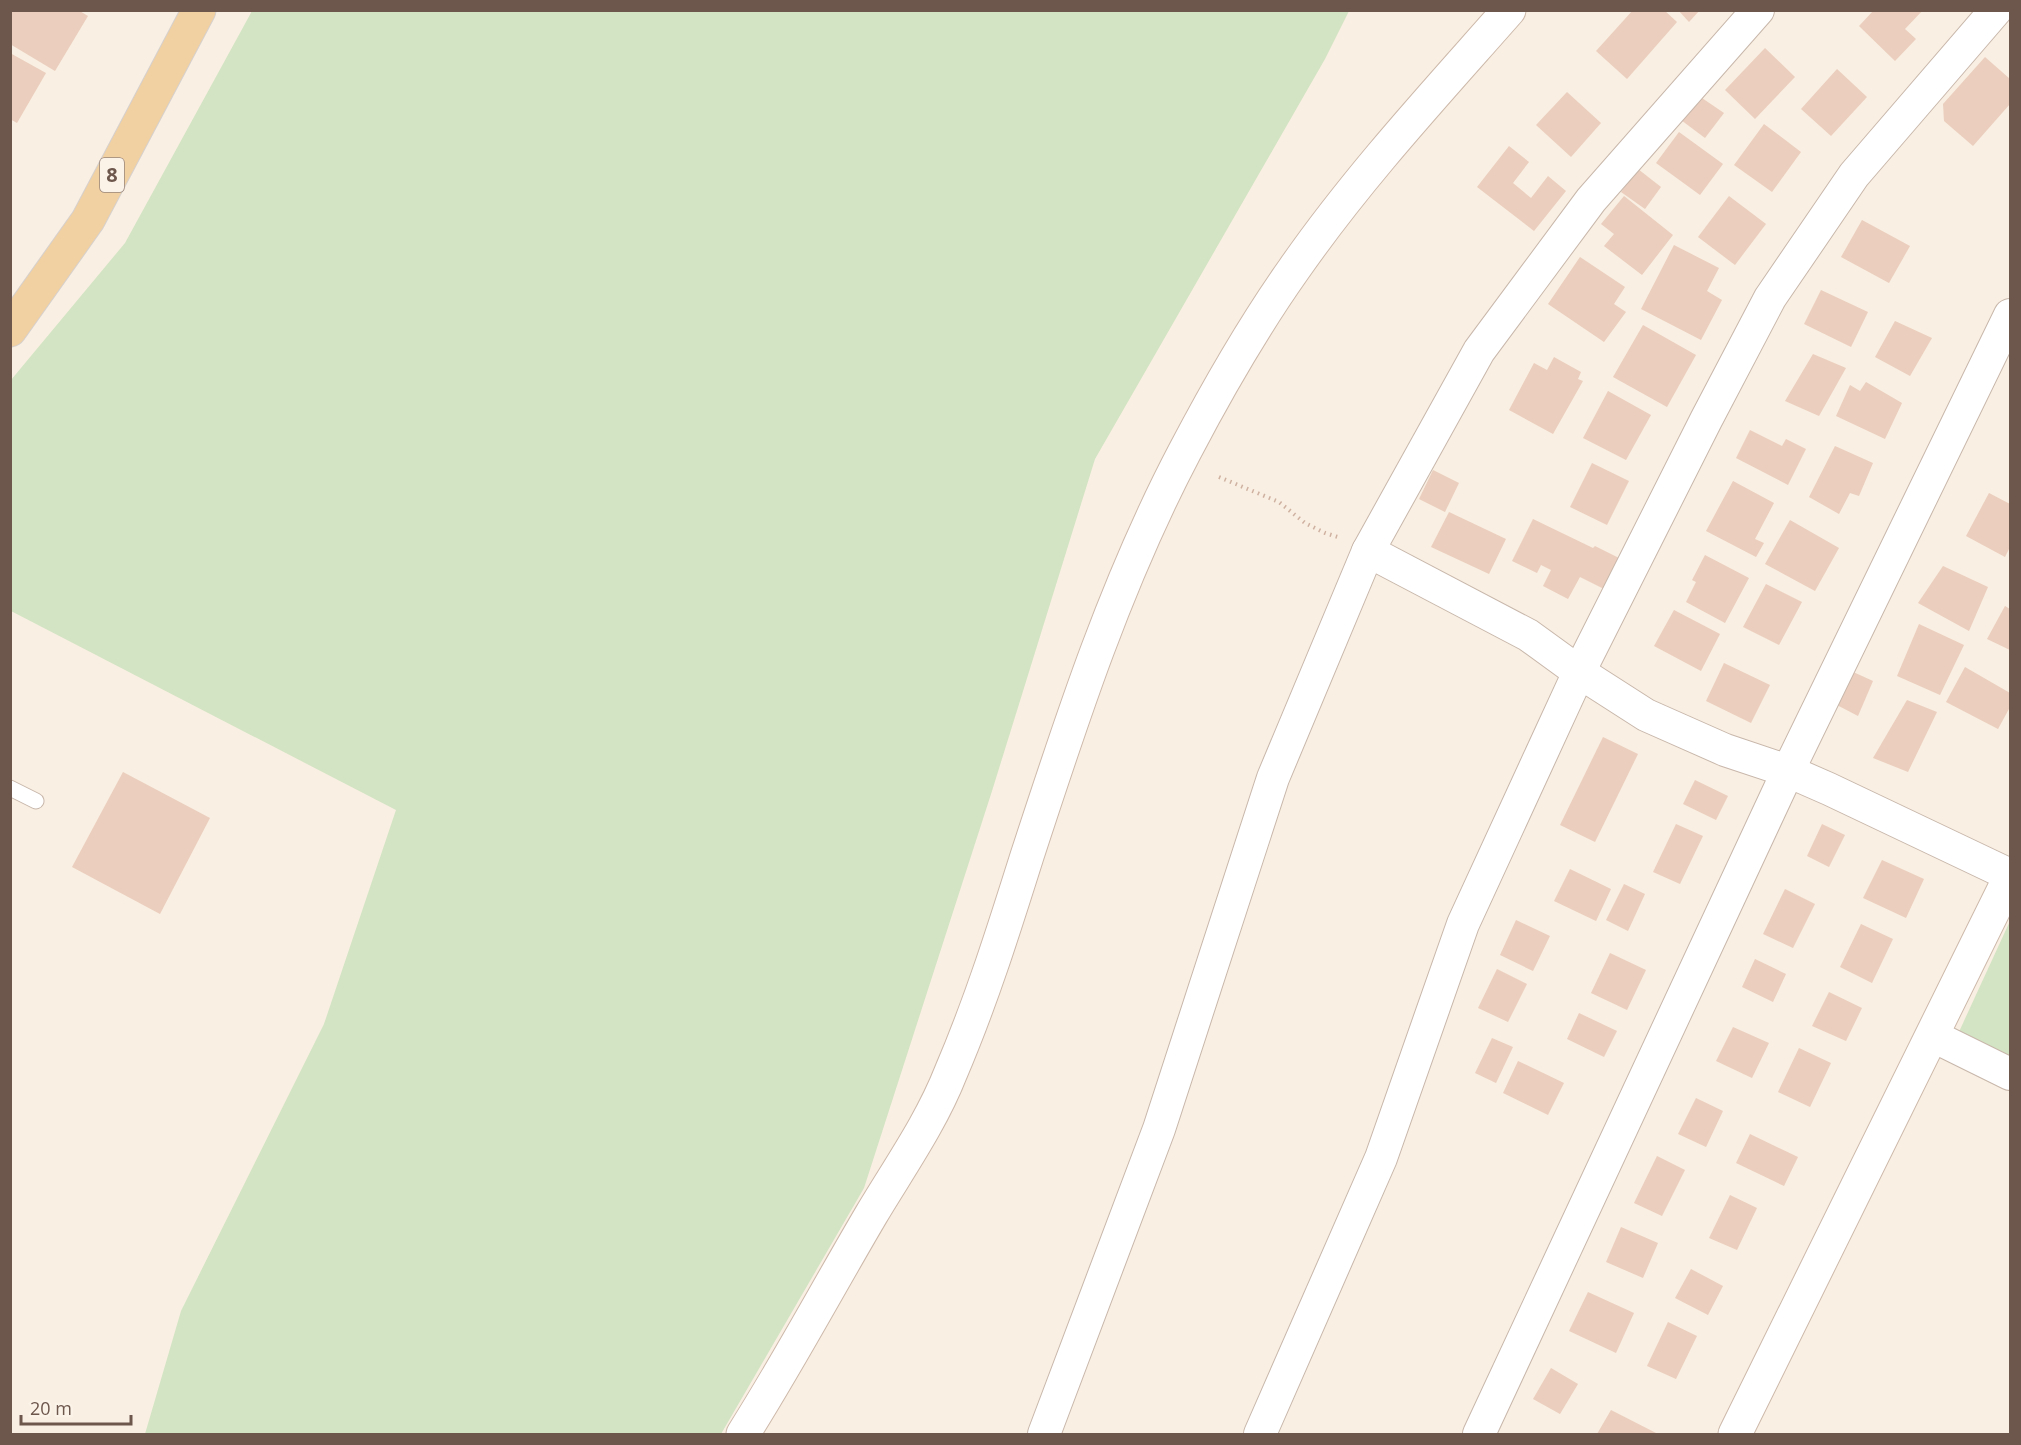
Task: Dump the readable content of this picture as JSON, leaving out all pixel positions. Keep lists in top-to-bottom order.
{
  "streets": {
    "main road": ["8"]
  },
  "scale_bar": "20 m"
}
